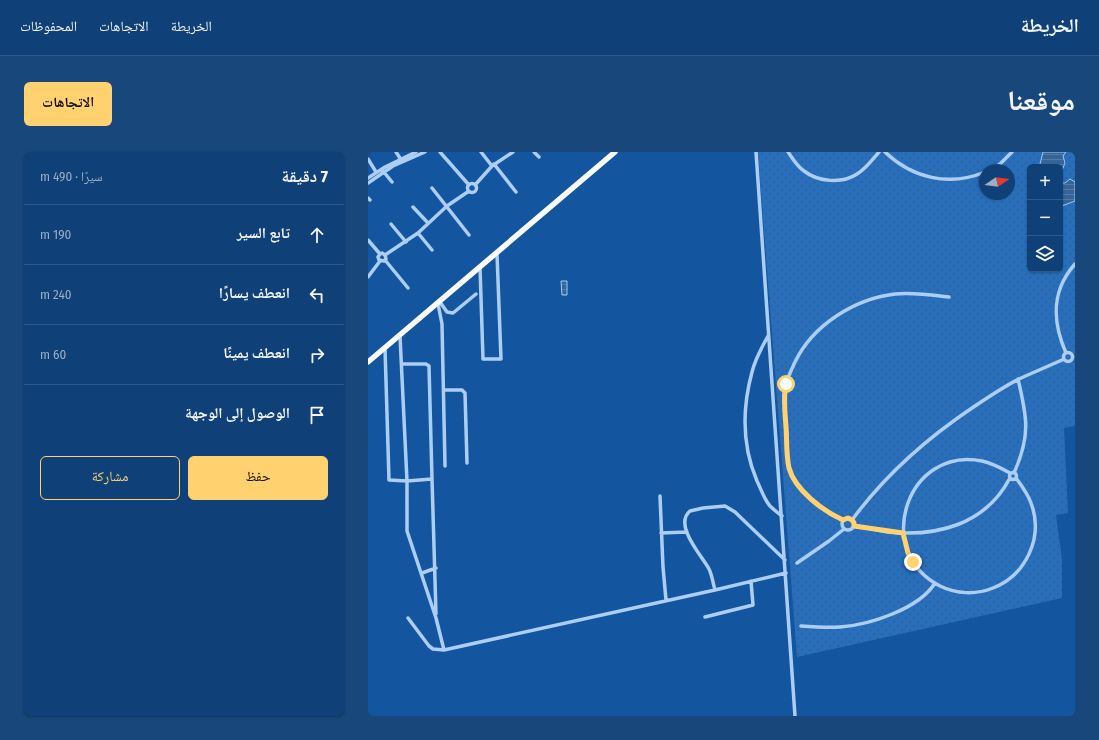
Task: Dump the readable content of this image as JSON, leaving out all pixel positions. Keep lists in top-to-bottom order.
{
  "north": "right",
  "page": {
    "header": "الخريطة",
    "nav": ["الخريطة", "الاتجاهات", "المحفوظات"],
    "title": "موقعنا",
    "buttons": [
      "الاتجاهات",
      ["حفظ", "مشاركة"]
    ],
    "heading": ["7 دقيقة", "سيرًا · 490 m"],
    "map_buttons": ["+", "−"],
    "list": [
      ["تابع السير", "190 m"],
      ["انعطف يسارًا", "240 m"],
      ["انعطف يمينًا", "60 m"],
      "الوصول إلى الوجهة"
    ]
  }
}
